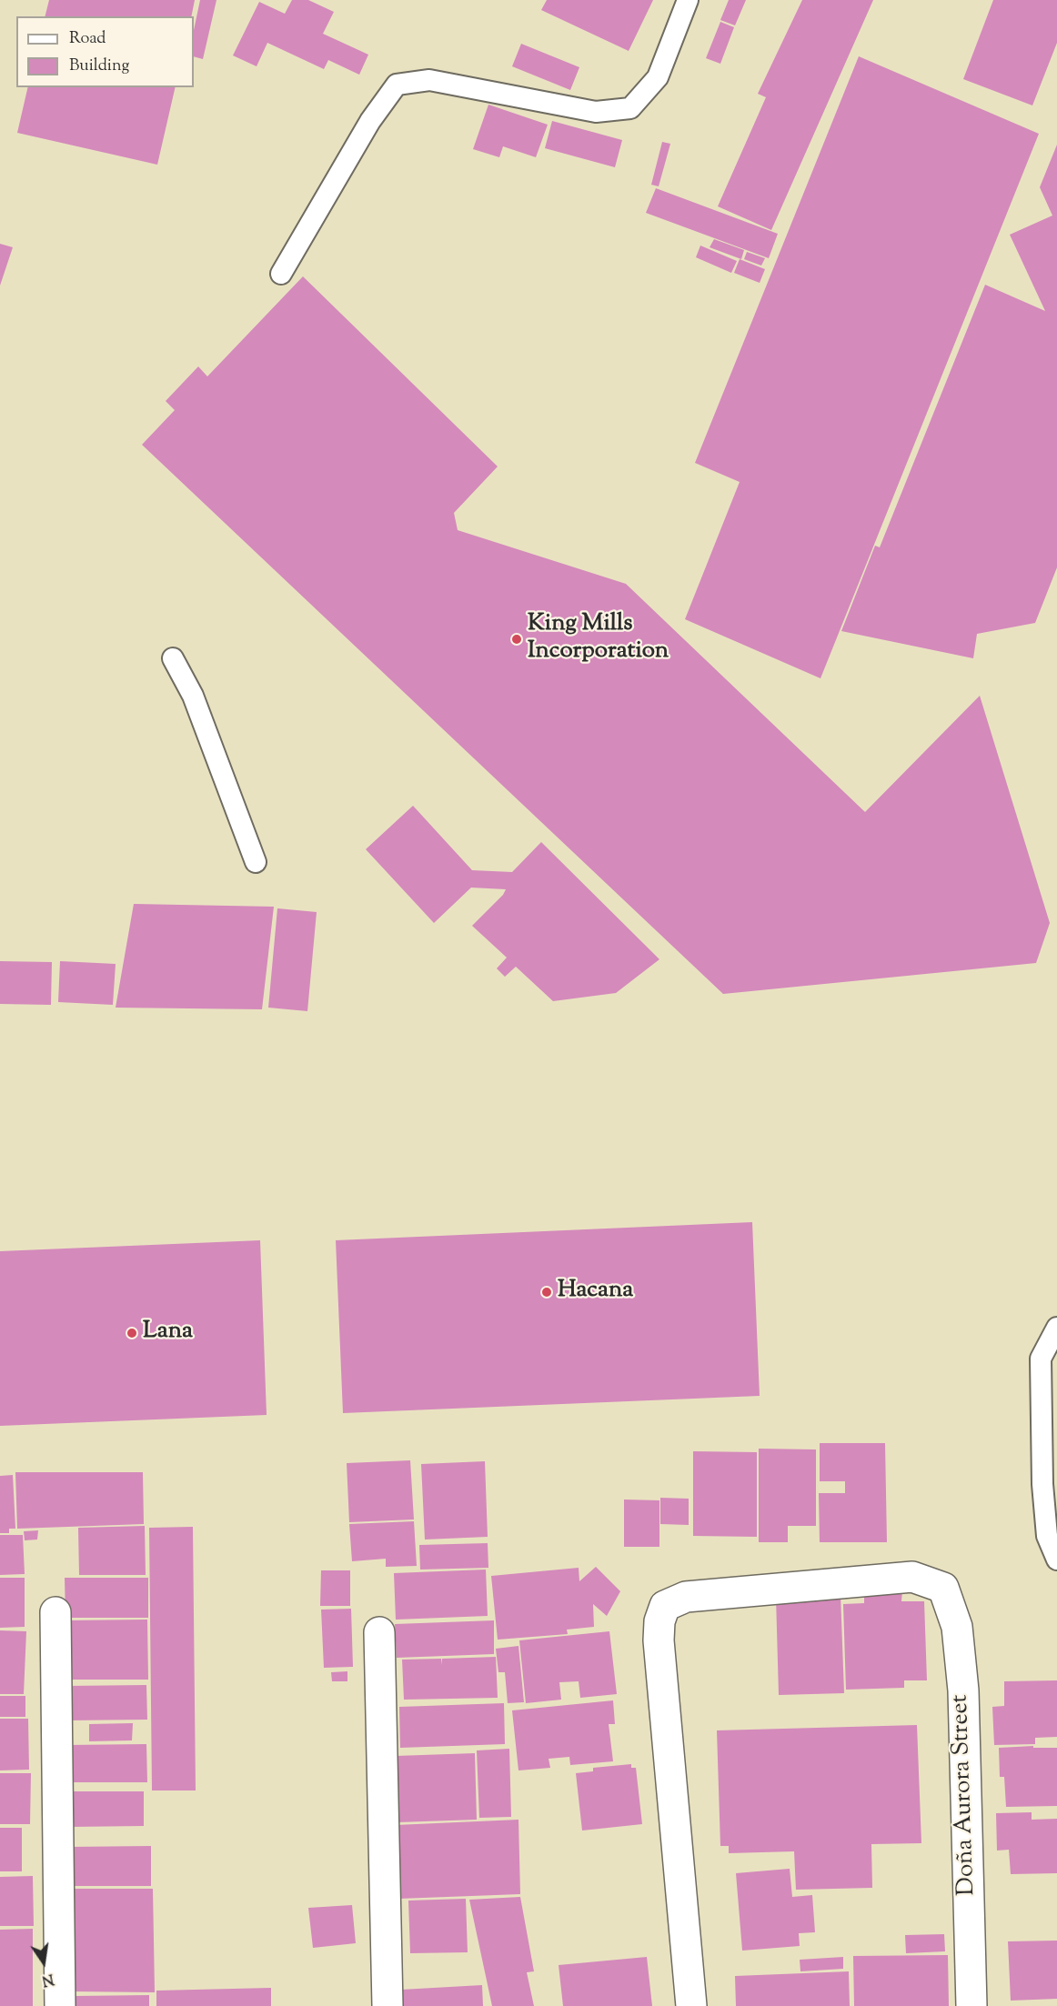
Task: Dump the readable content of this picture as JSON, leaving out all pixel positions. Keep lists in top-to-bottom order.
{
  "streets": {
    "street": ["Doña Aurora Street"]
  },
  "places": ["King Mills Incorporation", "Hacana", "Lana"],
  "legend": ["Road", "Building"],
  "north": "bottom"
}
